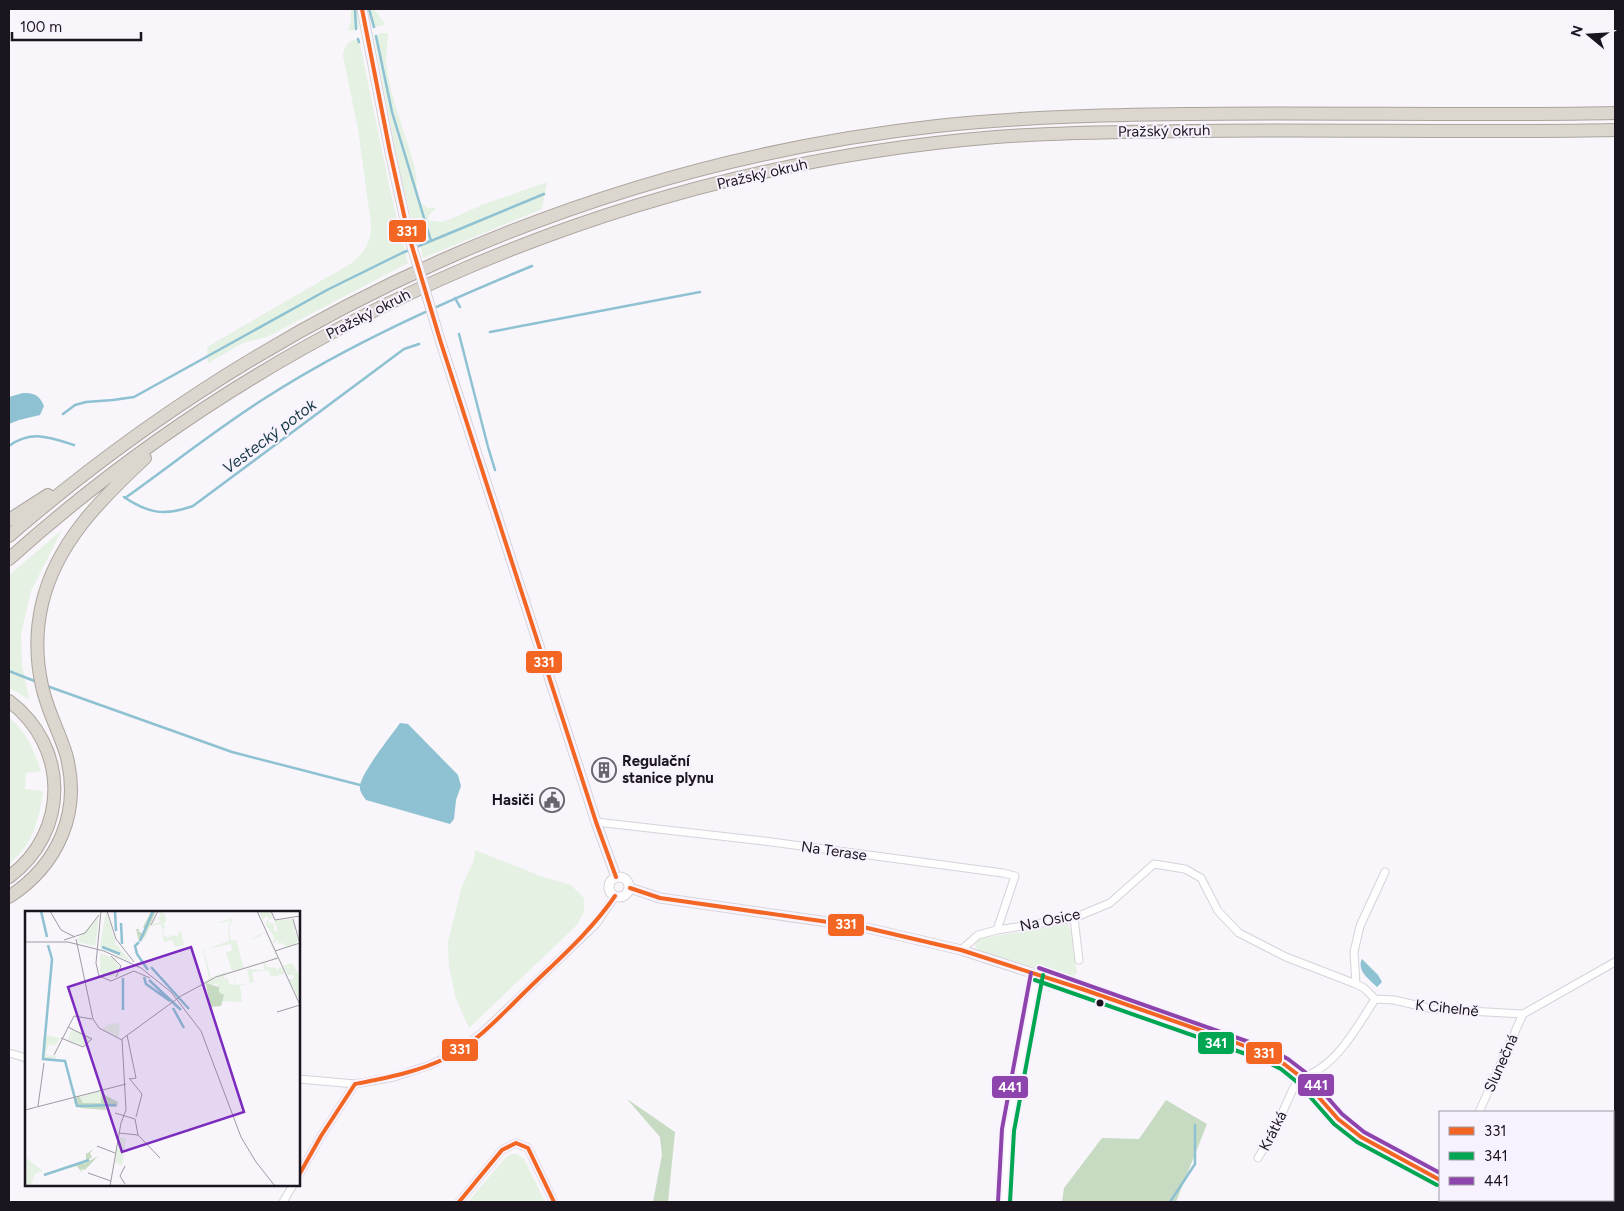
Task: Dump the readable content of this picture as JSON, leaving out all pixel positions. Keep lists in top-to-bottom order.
{
  "streets": {
    "highway": ["Pražský okruh"],
    "street": [
      "Na Terase",
      "Na Osice",
      "K Cihelně",
      "Slunečná",
      "Krátká"
    ]
  },
  "crossings": [
    ["Na Terase", "Na Osice"],
    ["Na Osice", "K Cihelně"],
    ["K Cihelně", "Slunečná"]
  ],
  "water": ["Vestecký potok"],
  "places": {
    "building": ["Regulační stanice plynu"],
    "public building": ["Hasiči"]
  },
  "lines": ["transit line 331", "transit line 441", "transit line 341"],
  "legend": ["331", "341", "441"],
  "scale_bar": "100 m",
  "north": "left"
}
